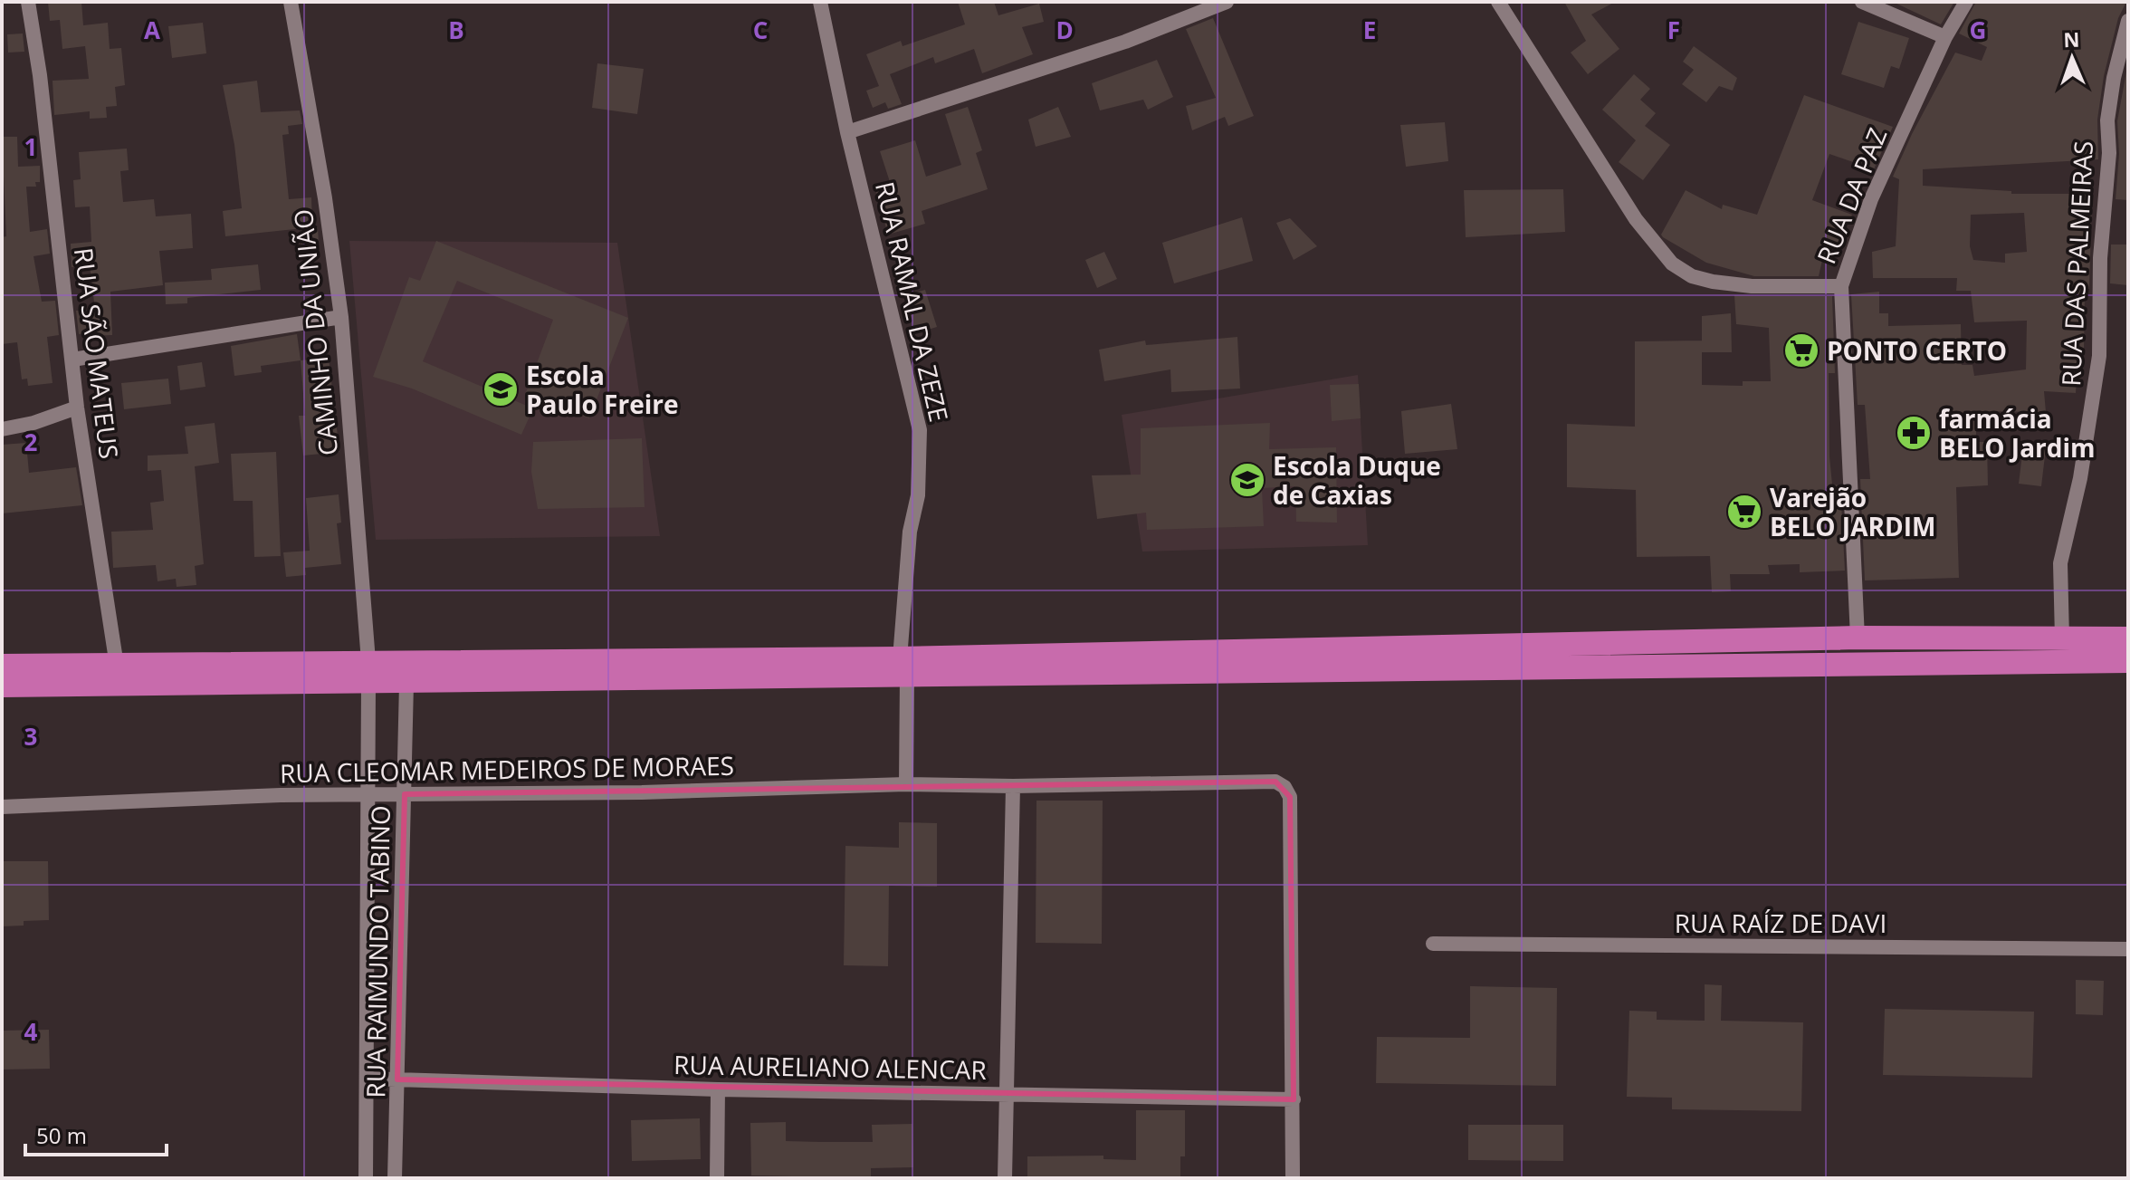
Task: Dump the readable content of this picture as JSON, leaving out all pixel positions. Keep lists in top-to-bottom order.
{
  "streets": {
    "street": [
      "RUA DA PAZ",
      "RUA DAS PALMEIRAS",
      "RUA RAMAL DA ZEZE",
      "CAMINHO DA UNIÃO",
      "RUA SÃO MATEUS",
      "RUA CLEOMAR MEDEIROS DE MORAES",
      "RUA RAÍZ DE DAVI",
      "RUA RAIMUNDO TABINO",
      "RUA AURELIANO ALENCAR"
    ]
  },
  "crossings": [
    ["RUA RAMAL DA ZEZE", "RUA CLEOMAR MEDEIROS DE MORAES"],
    ["CAMINHO DA UNIÃO", "RUA RAIMUNDO TABINO"],
    ["RUA CLEOMAR MEDEIROS DE MORAES", "RUA RAIMUNDO TABINO"],
    ["RUA RAIMUNDO TABINO", "RUA AURELIANO ALENCAR"]
  ],
  "places": {
    "supermarket": ["PONTO CERTO", "Varejão BELO JARDIM"],
    "school or university": ["Escola Paulo Freire", "Escola Duque de Caxias"],
    "pharmacy": ["farmácia BELO Jardim"]
  },
  "scale_bar": "50 m",
  "north": "top",
  "grid": {
    "columns": [
      "A",
      "B",
      "C",
      "D",
      "E",
      "F",
      "G"
    ],
    "rows": [
      "1",
      "2",
      "3",
      "4"
    ]
  }
}
